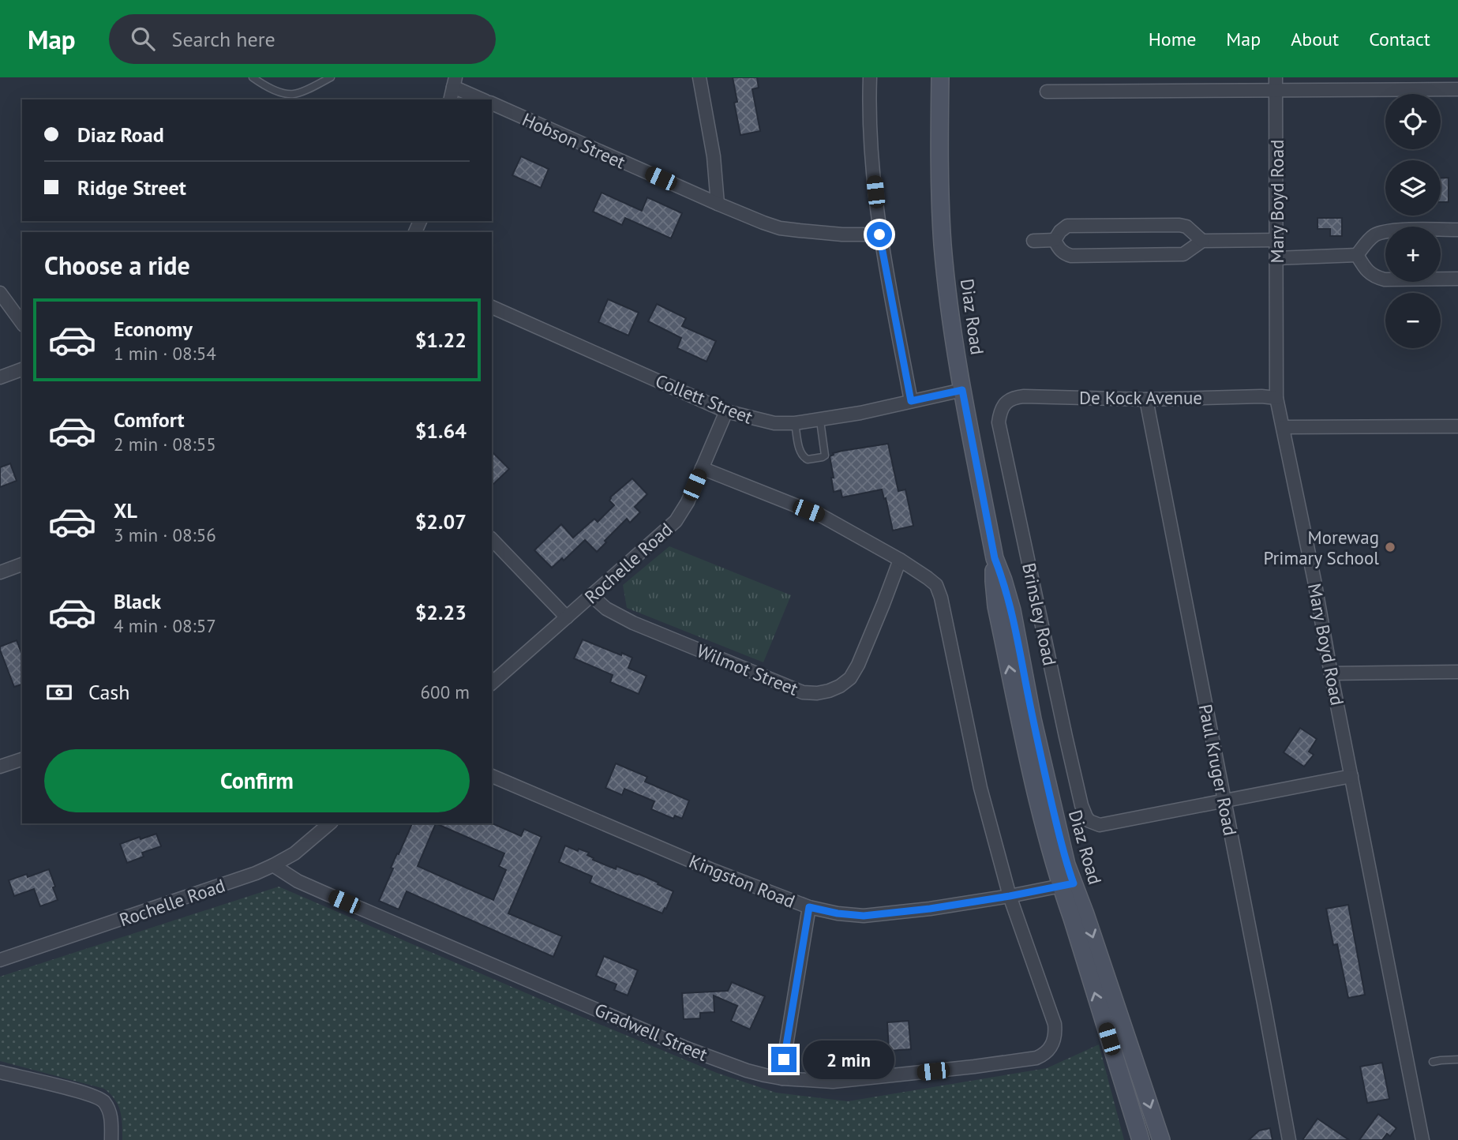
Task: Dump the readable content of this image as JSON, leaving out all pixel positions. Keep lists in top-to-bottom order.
{
  "streets": {
    "street": [
      "Hobson Street",
      "Mary Boyd Road",
      "Diaz Road",
      "De Kock Avenue",
      "Collett Street",
      "Rochelle Road",
      "Brinsley Road",
      "Wilmot Street",
      "Paul Kruger Road",
      "Kingston Road",
      "Gradwell Street"
    ]
  },
  "crossings": [
    ["Mary Boyd Road", "De Kock Avenue"],
    ["Diaz Road", "Collett Street"],
    ["Diaz Road", "Kingston Road"],
    ["De Kock Avenue", "Brinsley Road"],
    ["De Kock Avenue", "Paul Kruger Road"],
    ["Collett Street", "Rochelle Road"],
    ["Rochelle Road", "Wilmot Street"],
    ["Rochelle Road", "Gradwell Street"],
    ["Brinsley Road", "Paul Kruger Road"],
    ["Kingston Road", "Gradwell Street"]
  ],
  "places": ["Morewag Primary School"],
  "page": {
    "header": "Map",
    "search": "Search here",
    "nav": [
      "Home",
      "Map",
      "About",
      "Contact"
    ],
    "map_buttons": ["+", "−"],
    "banner": ["Diaz Road", "Ridge Street"],
    "heading": "Choose a ride",
    "list": [
      {
        "name": "Economy",
        "note": "1 min · 08:54",
        "value": "$1.22"
      },
      {
        "name": "Comfort",
        "note": "2 min · 08:55",
        "value": "$1.64"
      },
      {
        "name": "XL",
        "note": "3 min · 08:56",
        "value": "$2.07"
      },
      {
        "name": "Black",
        "note": "4 min · 08:57",
        "value": "$2.23"
      }
    ],
    "pay": ["Cash", "600 m"],
    "buttons": "Confirm",
    "bubble": "2 min"
  }
}
